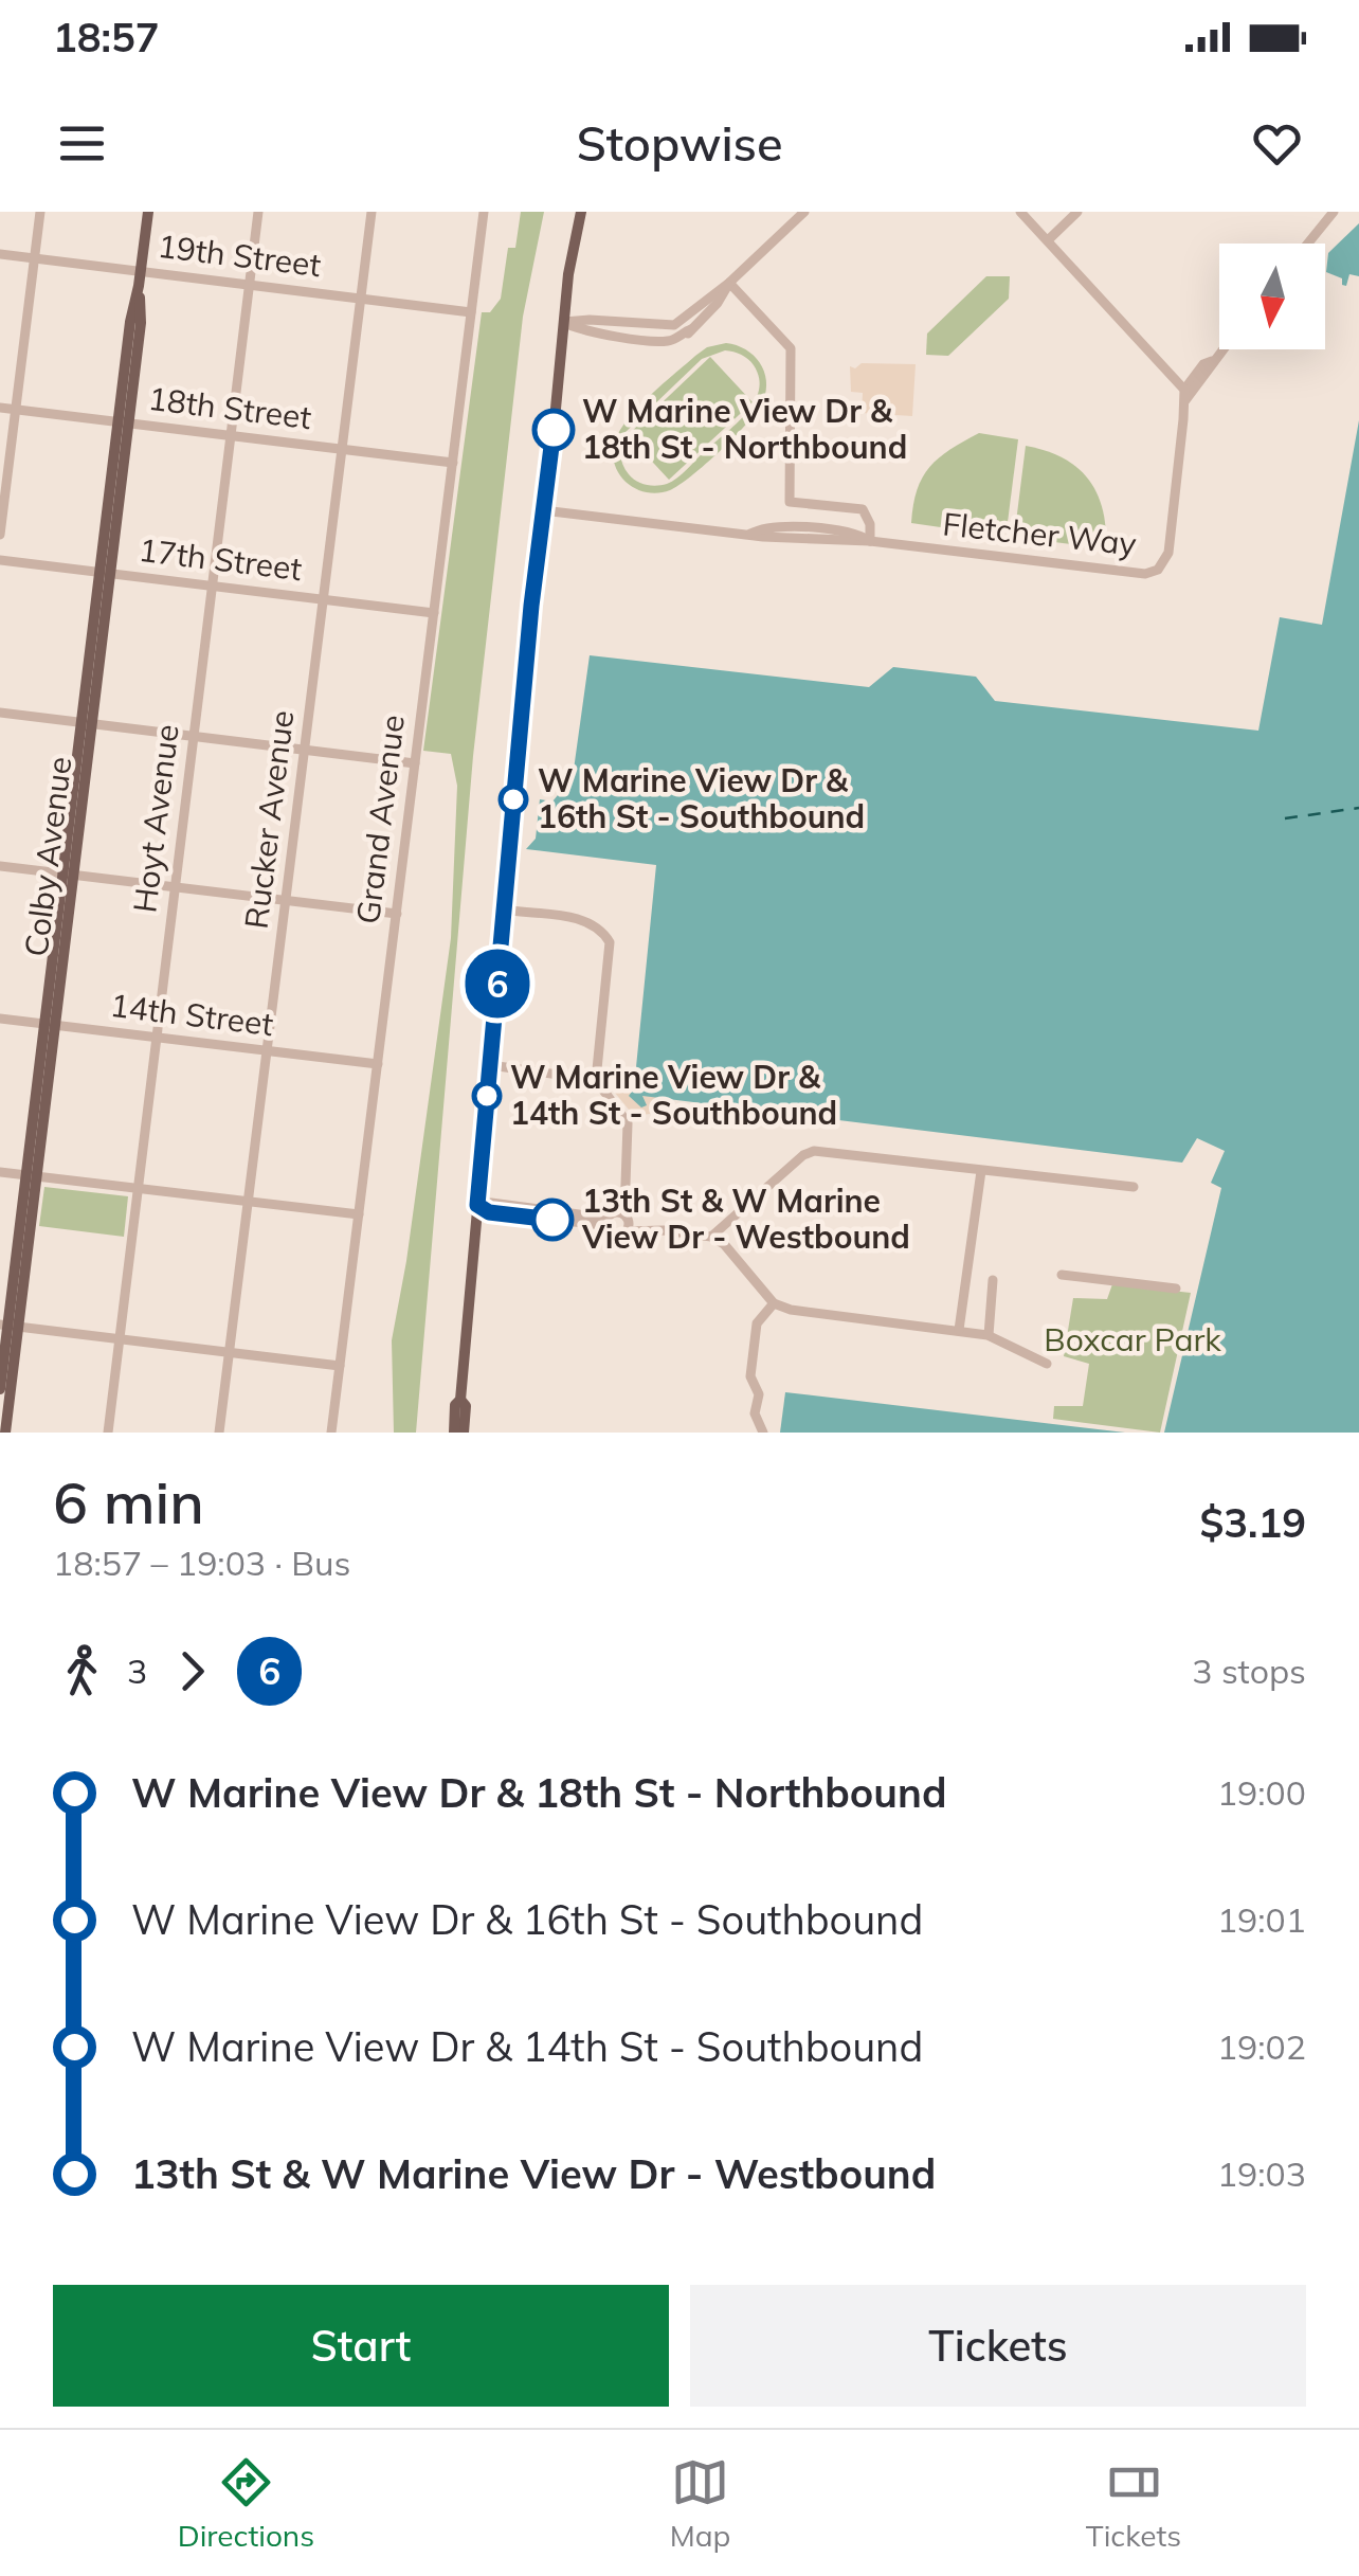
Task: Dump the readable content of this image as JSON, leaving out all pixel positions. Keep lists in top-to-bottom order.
{
  "streets": {
    "main road": ["Colby Avenue"],
    "street": [
      "19th Street",
      "18th Street",
      "Fletcher Way",
      "17th Street",
      "Hoyt Avenue",
      "Rucker Avenue",
      "Grand Avenue",
      "14th Street"
    ]
  },
  "crossings": [
    ["19th Street", "Hoyt Avenue"],
    ["19th Street", "Rucker Avenue"],
    ["19th Street", "Grand Avenue"],
    ["19th Street", "Colby Avenue"],
    ["18th Street", "Hoyt Avenue"],
    ["18th Street", "Rucker Avenue"],
    ["18th Street", "Grand Avenue"],
    ["18th Street", "Colby Avenue"],
    ["17th Street", "Hoyt Avenue"],
    ["17th Street", "Rucker Avenue"],
    ["17th Street", "Grand Avenue"],
    ["17th Street", "Colby Avenue"],
    ["Hoyt Avenue", "14th Street"],
    ["Rucker Avenue", "14th Street"],
    ["Grand Avenue", "14th Street"],
    ["Colby Avenue", "14th Street"]
  ],
  "parks": ["Boxcar Park"],
  "places": [
    "W Marine View Dr & 18th St - Northbound",
    "W Marine View Dr & 16th St - Southbound",
    "W Marine View Dr & 14th St - Southbound",
    "13th St & W Marine View Dr - Westbound"
  ],
  "lines": ["bus line 6"],
  "north": "bottom",
  "page": {
    "status": "18:57",
    "header": "Stopwise",
    "on_map": "6",
    "heading": ["6 min", "18:57 – 19:03 · Bus", "$3.19"],
    "legs": ["3", "6", "3 stops"],
    "list": [
      {
        "name": "W Marine View Dr & 18th St - Northbound",
        "value": "19:00"
      },
      {
        "name": "W Marine View Dr & 16th St - Southbound",
        "value": "19:01"
      },
      {
        "name": "W Marine View Dr & 14th St - Southbound",
        "value": "19:02"
      },
      {
        "name": "13th St & W Marine View Dr - Westbound",
        "value": "19:03"
      }
    ],
    "buttons": ["Start", "Tickets"],
    "tabs": ["Directions", "Map", "Tickets"]
  }
}
